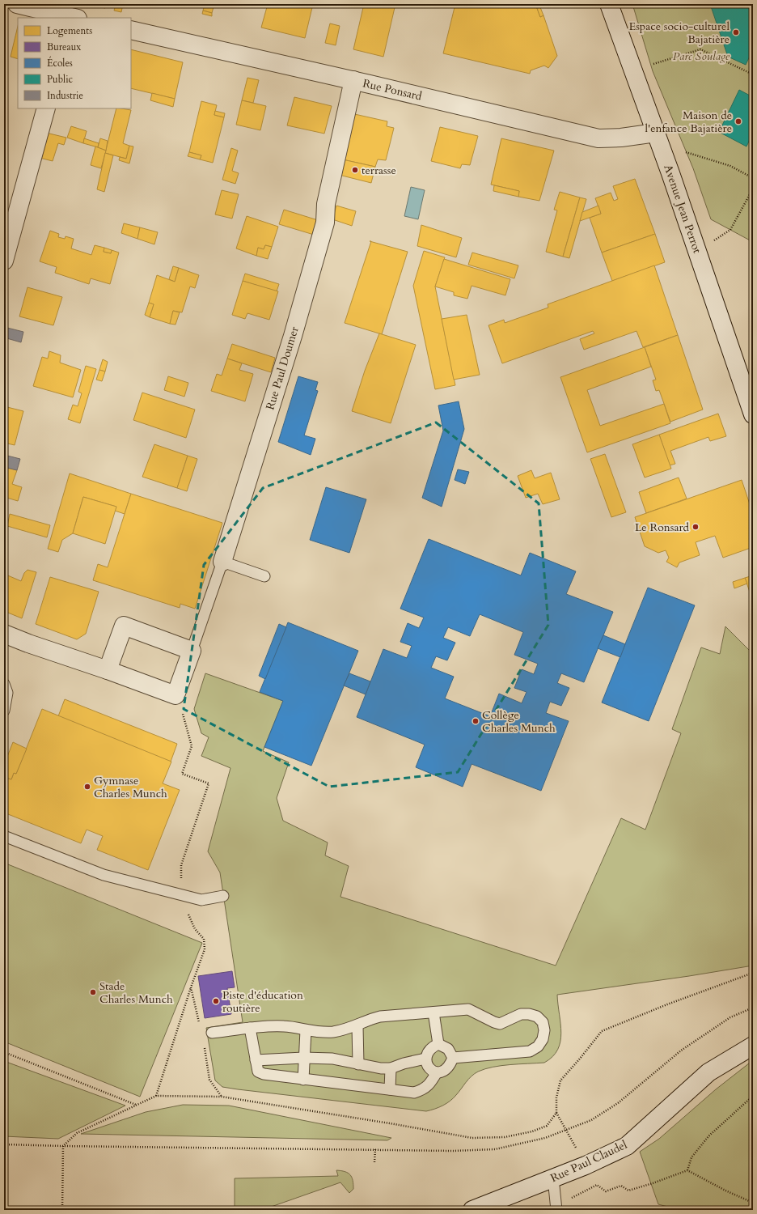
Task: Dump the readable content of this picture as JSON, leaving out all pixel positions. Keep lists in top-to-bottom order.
{
  "streets": {
    "street": [
      "Rue Ponsard",
      "Avenue Jean Perrot",
      "Rue Paul Doumer",
      "Rue Paul Claudel"
    ]
  },
  "crossings": [
    ["Rue Ponsard", "Avenue Jean Perrot"],
    ["Rue Ponsard", "Rue Paul Doumer"]
  ],
  "parks": ["Parc Soulage"],
  "places": [
    "Espace socio-culturel Bajatière",
    "Maison de l'enfance Bajatière",
    "terrasse",
    "Le Ronsard",
    "Collège Charles Munch",
    "Gymnase Charles Munch",
    "Stade Charles Munch",
    "Piste d'éducation routière"
  ],
  "legend": [
    "Logements",
    "Bureaux",
    "Écoles",
    "Public",
    "Industrie"
  ]
}
